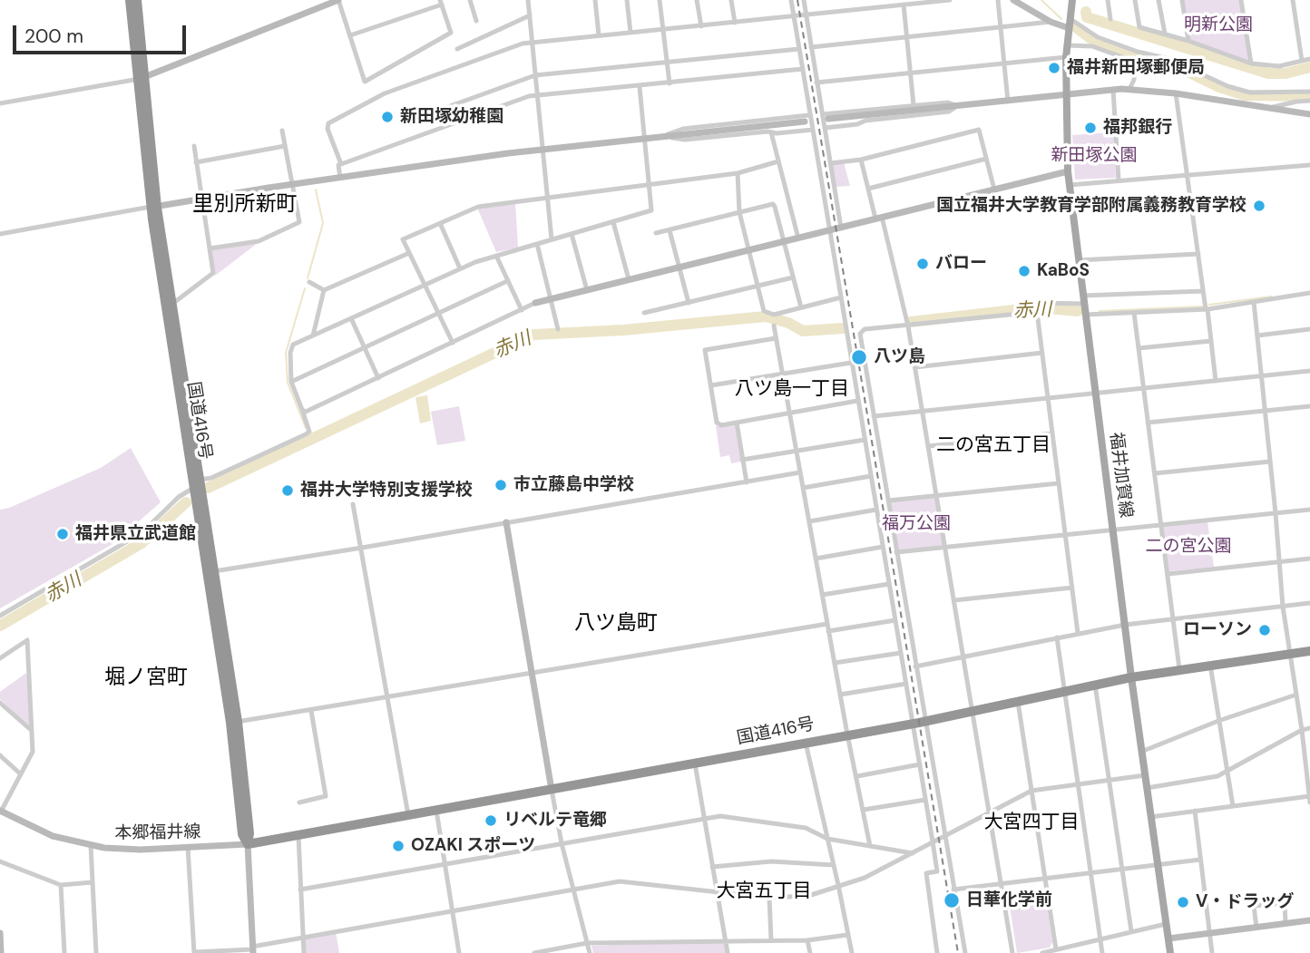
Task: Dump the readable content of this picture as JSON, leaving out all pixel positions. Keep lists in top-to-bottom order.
{
  "streets": {
    "highway": ["国道416号"],
    "main road": ["福井加賀線"],
    "street": ["本郷福井線"]
  },
  "crossings": [
    ["国道416号", "福井加賀線"],
    ["国道416号", "本郷福井線"]
  ],
  "districts": [
    "里別所新町",
    "八ツ島一丁目",
    "二の宮五丁目",
    "八ツ島町",
    "堀ノ宮町",
    "大宮四丁目",
    "大宮五丁目"
  ],
  "water": ["赤川"],
  "parks": [
    "明新公園",
    "新田塚公園",
    "福万公園",
    "二の宮公園"
  ],
  "places": [
    "福井新田塚郵便局",
    "新田塚幼稚園",
    "福邦銀行",
    "国立福井大学教育学部附属義務教育学校",
    "バロー",
    "KaBoS",
    "八ツ島",
    "市立藤島中学校",
    "福井大学特別支援学校",
    "福井県立武道館",
    "ローソン",
    "リベルテ竜郷",
    "OZAKI スポーツ",
    "日華化学前",
    "V・ドラッグ"
  ],
  "scale_bar": "200 m"
}
